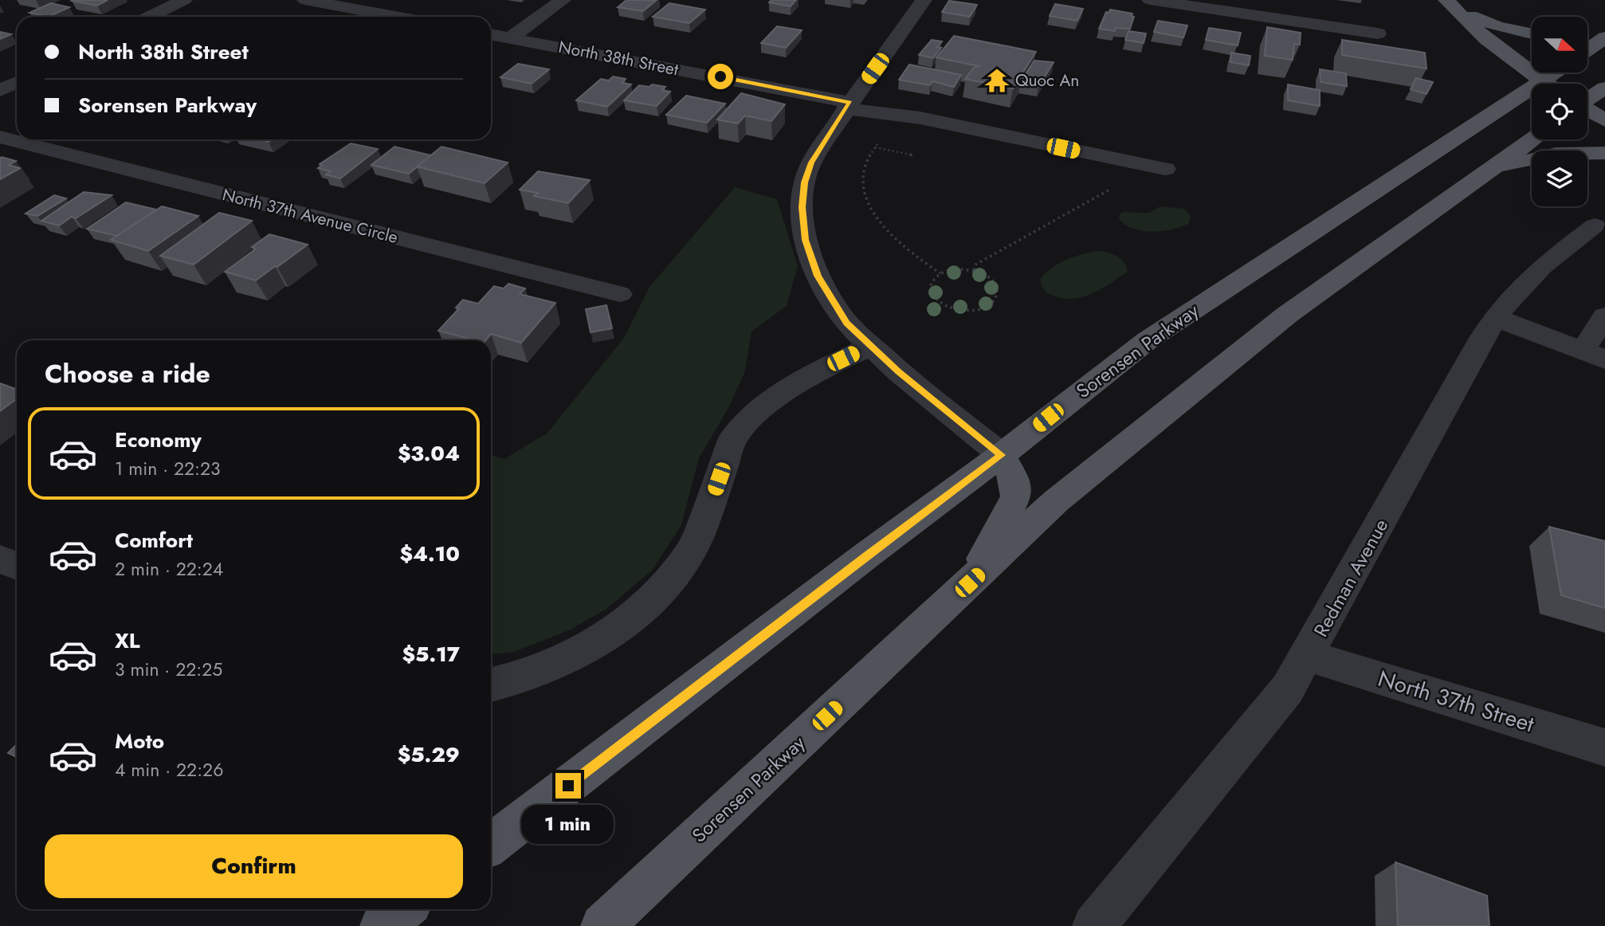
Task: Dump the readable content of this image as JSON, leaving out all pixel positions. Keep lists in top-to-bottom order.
{
  "streets": {
    "main road": ["Sorensen Parkway"],
    "street": [
      "North 38th Street",
      "North 37th Avenue Circle",
      "Redman Avenue",
      "North 37th Street"
    ]
  },
  "crossings": [
    ["Redman Avenue", "North 37th Street"]
  ],
  "places": {
    "temple": ["Quoc An"]
  },
  "north": "right",
  "page": {
    "banner": ["North 38th Street", "Sorensen Parkway"],
    "heading": "Choose a ride",
    "list": [
      {
        "name": "Economy",
        "note": "1 min · 22:23",
        "value": "$3.04"
      },
      {
        "name": "Comfort",
        "note": "2 min · 22:24",
        "value": "$4.10"
      },
      {
        "name": "XL",
        "note": "3 min · 22:25",
        "value": "$5.17"
      },
      {
        "name": "Moto",
        "note": "4 min · 22:26",
        "value": "$5.29"
      }
    ],
    "bubble": "1 min",
    "buttons": "Confirm"
  }
}
